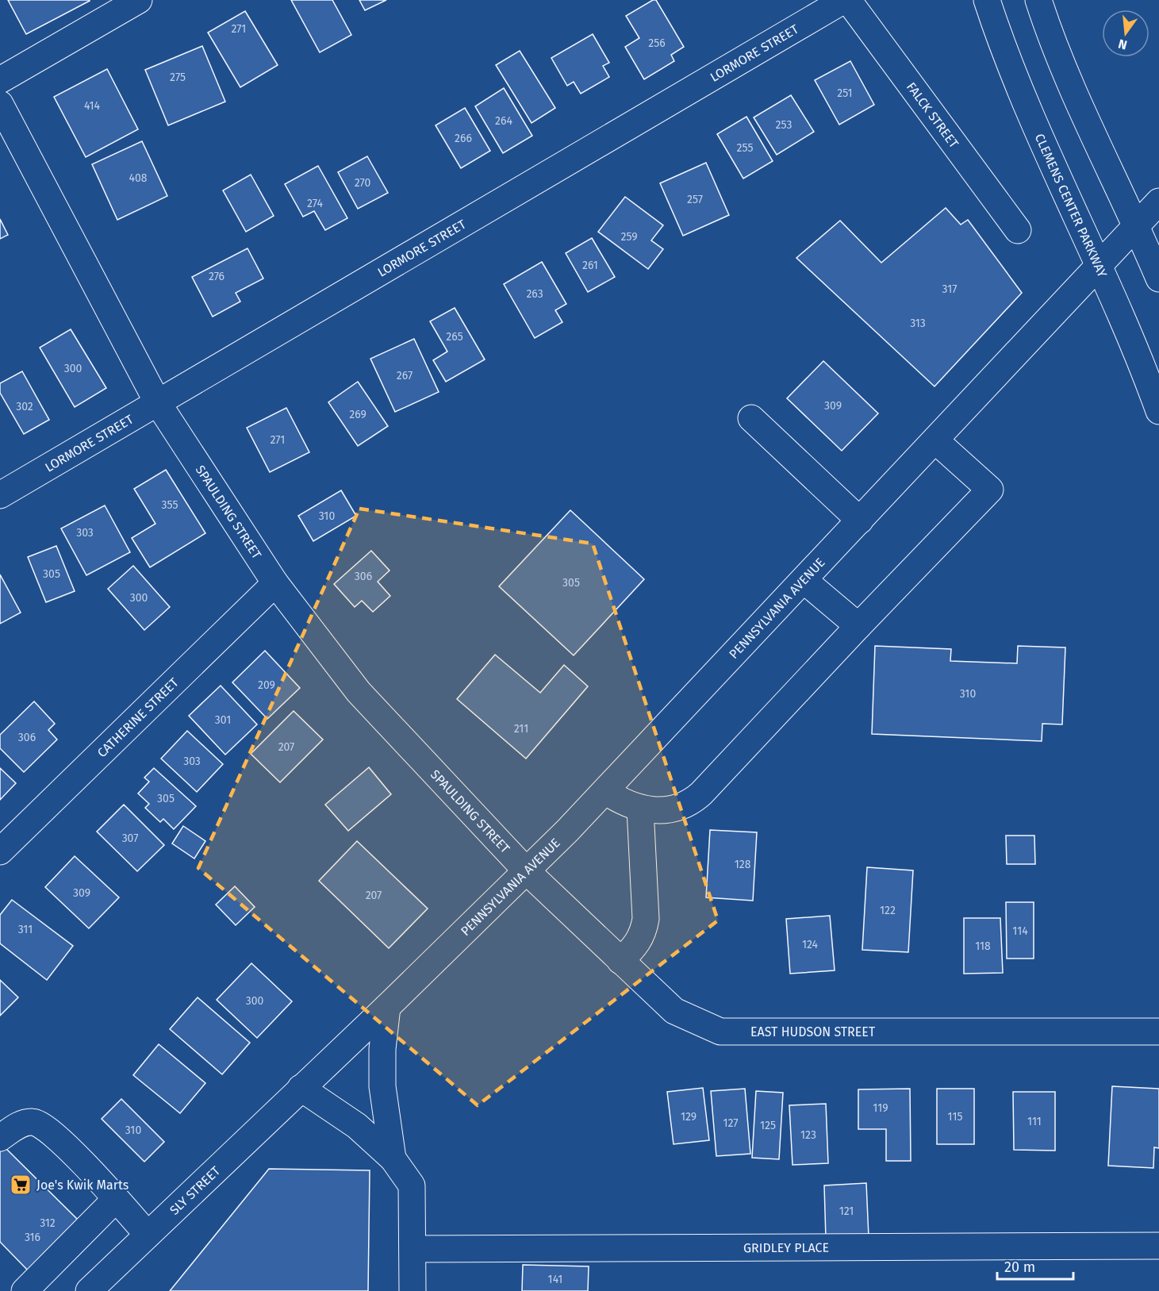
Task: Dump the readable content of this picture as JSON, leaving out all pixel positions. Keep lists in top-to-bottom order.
{
  "streets": {
    "street": [
      "LORMORE STREET",
      "FALCK STREET",
      "CLEMENS CENTER PARKWAY",
      "SPAULDING STREET",
      "PENNSYLVANIA AVENUE",
      "CATHERINE STREET",
      "EAST HUDSON STREET",
      "SLY STREET",
      "GRIDLEY PLACE"
    ]
  },
  "crossings": [
    ["LORMORE STREET", "SPAULDING STREET"],
    ["CLEMENS CENTER PARKWAY", "PENNSYLVANIA AVENUE"],
    ["SPAULDING STREET", "PENNSYLVANIA AVENUE"],
    ["SPAULDING STREET", "CATHERINE STREET"],
    ["SPAULDING STREET", "EAST HUDSON STREET"],
    ["PENNSYLVANIA AVENUE", "EAST HUDSON STREET"],
    ["PENNSYLVANIA AVENUE", "SLY STREET"]
  ],
  "places": {
    "supermarket": ["Joe's Kwik Marts"]
  },
  "house_numbers": [
    "271",
    "256",
    "275",
    "251",
    "414",
    "264",
    "253",
    "266",
    "255",
    "408",
    "270",
    "257",
    "274",
    "259",
    "261",
    "276",
    "317",
    "263",
    "313",
    "265",
    "300",
    "267",
    "309",
    "302",
    "269",
    "271",
    "355",
    "310",
    "303",
    "305",
    "306",
    "305",
    "300",
    "209",
    "310",
    "301",
    "211",
    "306",
    "207",
    "303",
    "305",
    "307",
    "128",
    "309",
    "207",
    "122",
    "311",
    "114",
    "124",
    "118",
    "300",
    "119",
    "129",
    "115",
    "111",
    "127",
    "125",
    "310",
    "123",
    "121",
    "312",
    "316",
    "141"
  ],
  "scale_bar": "20 m",
  "north": "bottom"
}
